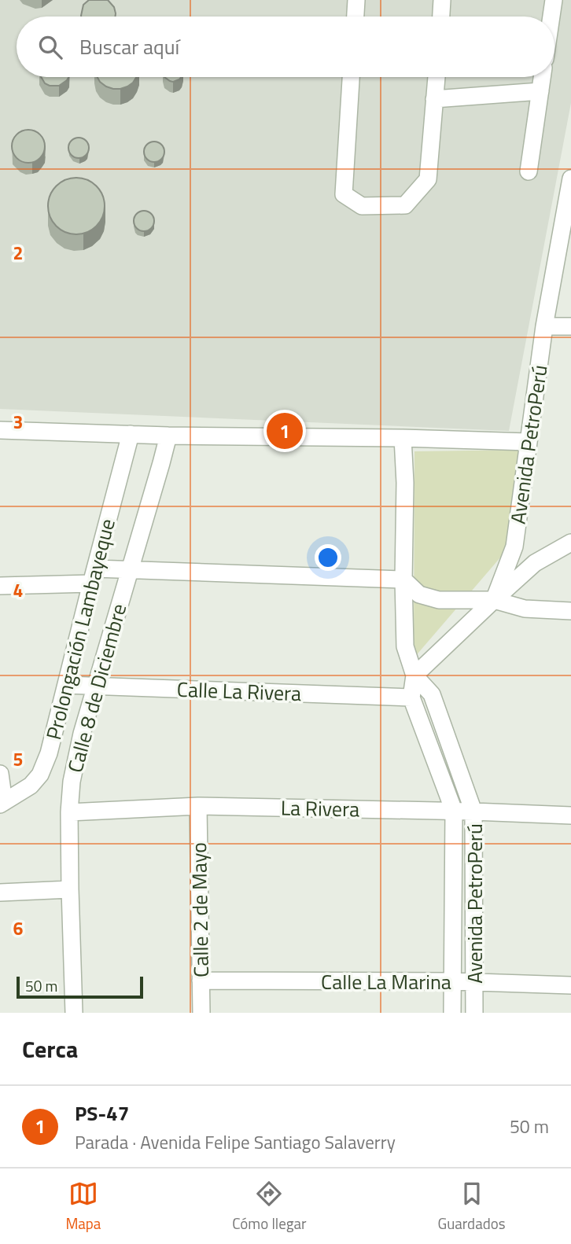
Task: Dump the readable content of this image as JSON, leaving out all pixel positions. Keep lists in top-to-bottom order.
{
  "streets": {
    "street": [
      "Avenida PetroPerú",
      "Prolongación Lambayeque",
      "Calle 8 de Diciembre",
      "Calle La Rivera",
      "La Rivera",
      "Calle 2 de Mayo",
      "Calle La Marina"
    ]
  },
  "crossings": [
    ["Avenida PetroPerú", "Calle La Rivera"],
    ["Avenida PetroPerú", "La Rivera"],
    ["Avenida PetroPerú", "Calle La Marina"],
    ["Prolongación Lambayeque", "Calle La Rivera"],
    ["Calle 8 de Diciembre", "Calle La Rivera"],
    ["Calle 8 de Diciembre", "La Rivera"],
    ["La Rivera", "Calle 2 de Mayo"],
    ["Calle 2 de Mayo", "Calle La Marina"]
  ],
  "scale_bar": "50 m",
  "page": {
    "search": "Buscar aquí",
    "pins": "1",
    "scale": "50 m",
    "heading": "Cerca",
    "list": [
      {
        "mark": "1",
        "name": "PS-47",
        "note": "Parada · Avenida Felipe Santiago Salaverry",
        "value": "50 m"
      }
    ],
    "nav": ["Mapa", "Cómo llegar", "Guardados"]
  },
  "grid": {
    "rows": [
      "2",
      "3",
      "4",
      "5",
      "6"
    ]
  }
}
